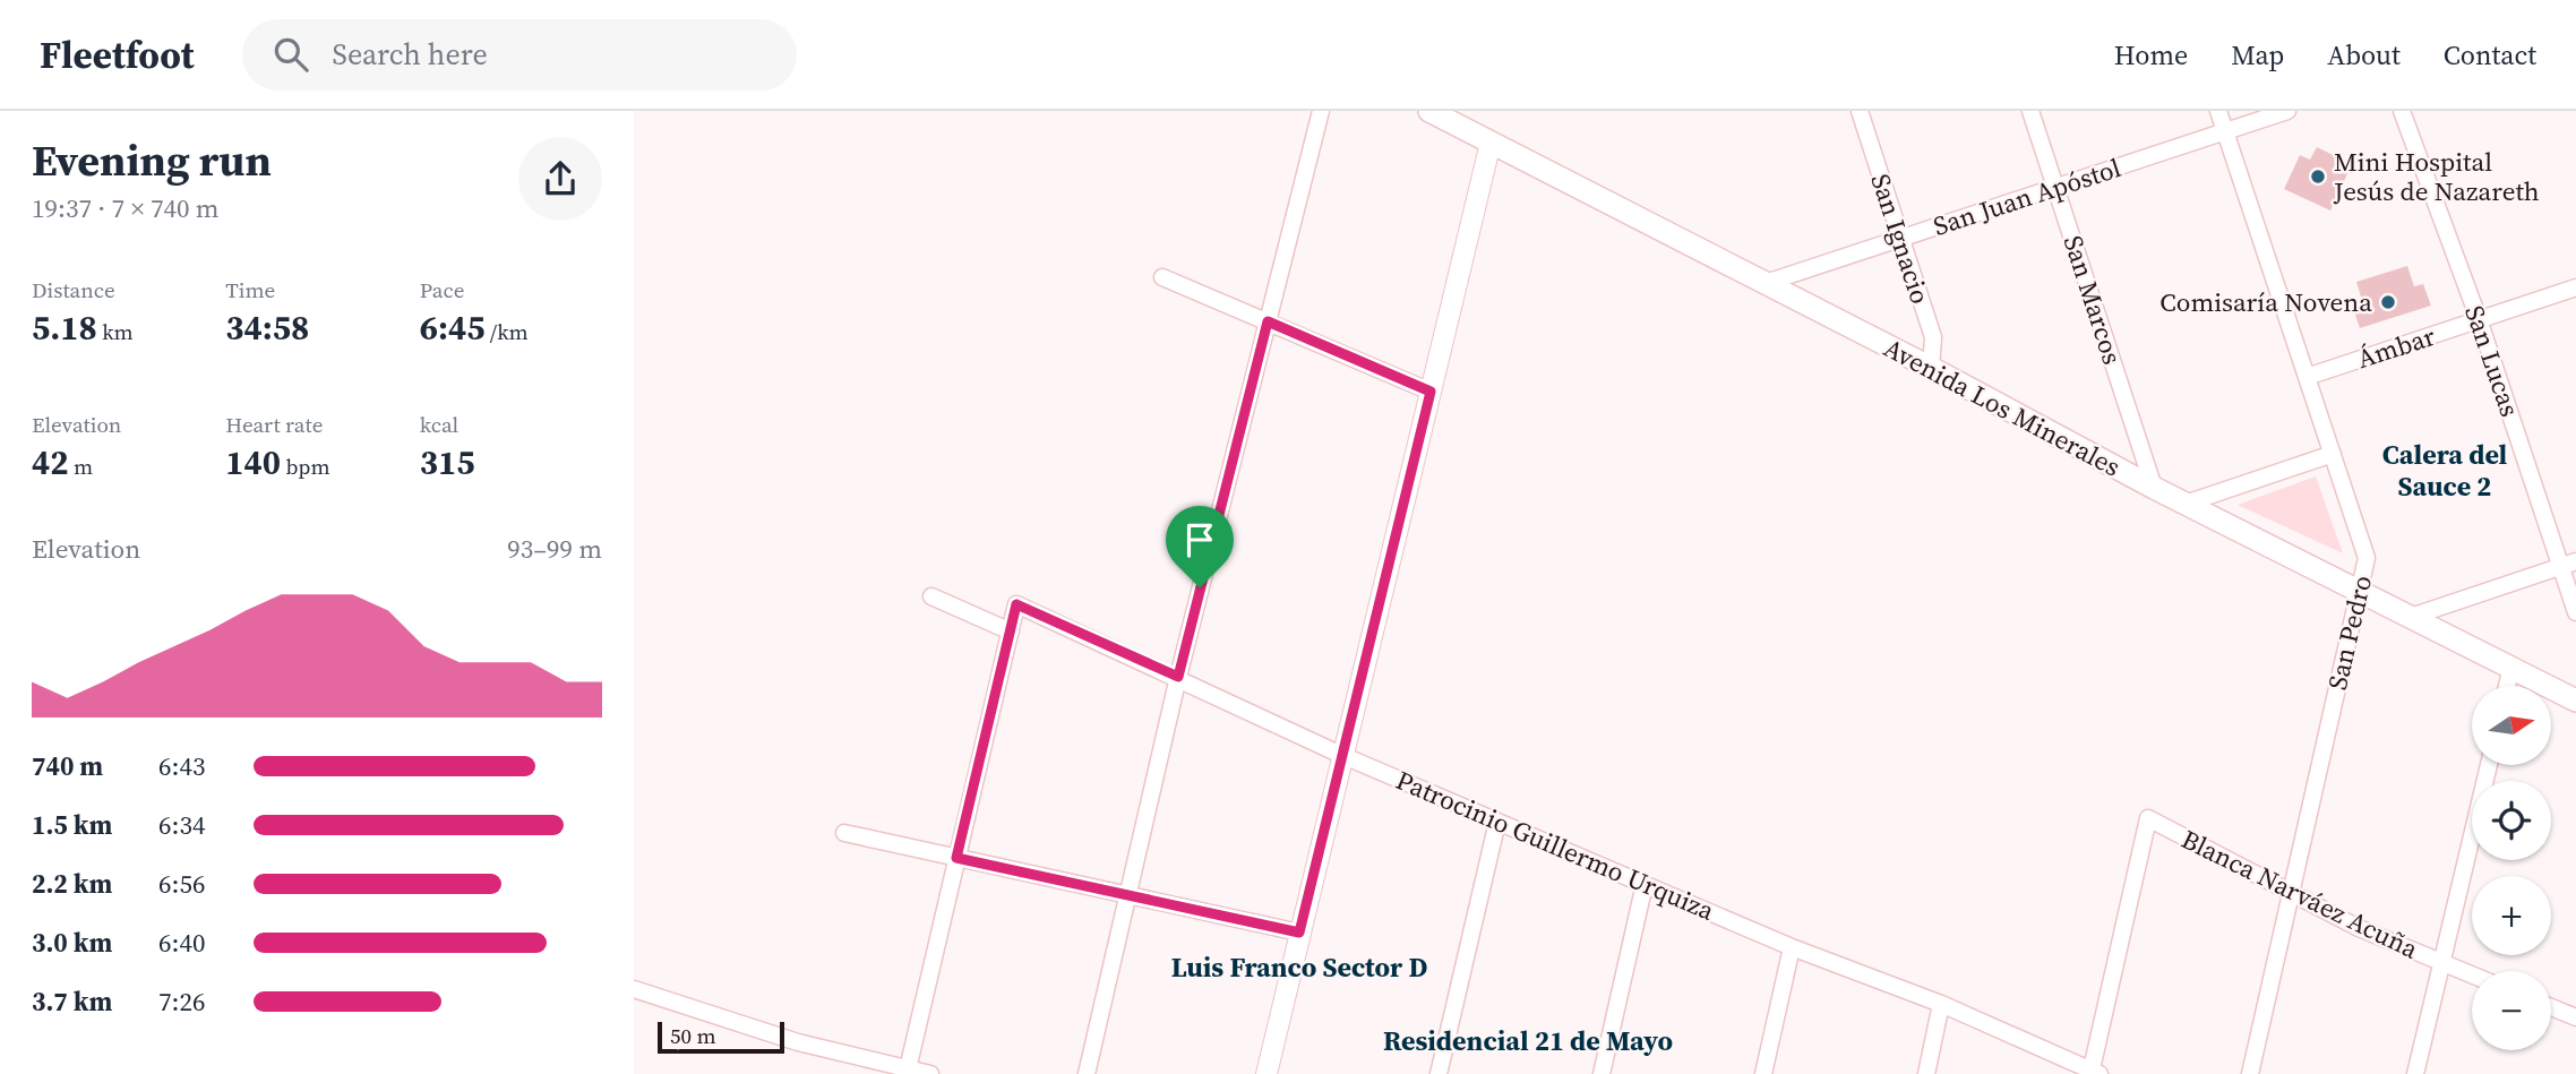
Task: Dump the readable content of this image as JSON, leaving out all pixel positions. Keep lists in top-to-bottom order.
{
  "streets": {
    "main road": ["Avenida Los Minerales"],
    "street": [
      "San Juan Apóstol",
      "San Ignacio",
      "San Marcos",
      "Ámbar",
      "San Lucas",
      "San Pedro",
      "Patrocinio Guillermo Urquiza",
      "Blanca Narváez Acuña"
    ]
  },
  "crossings": [
    ["San Juan Apóstol", "San Ignacio"],
    ["San Juan Apóstol", "San Marcos"],
    ["San Juan Apóstol", "Avenida Los Minerales"],
    ["San Juan Apóstol", "San Pedro"],
    ["San Ignacio", "Avenida Los Minerales"],
    ["San Marcos", "Avenida Los Minerales"],
    ["Ámbar", "San Lucas"],
    ["Ámbar", "San Pedro"],
    ["Avenida Los Minerales", "San Pedro"],
    ["San Pedro", "Blanca Narváez Acuña"],
    ["Patrocinio Guillermo Urquiza", "Blanca Narváez Acuña"]
  ],
  "districts": ["Calera del Sauce 2", "Luis Franco Sector D", "Residencial 21 de Mayo"],
  "places": ["Mini Hospital Jesús de Nazareth", "Comisaría Novena"],
  "scale_bar": "50 m",
  "north": "right",
  "page": {
    "header": "Fleetfoot",
    "search": "Search here",
    "nav": [
      "Home",
      "Map",
      "About",
      "Contact"
    ],
    "heading": ["Evening run", "19:37 · 7 × 740 m"],
    "stats": [
      ["Distance", "5.18 km"],
      ["Time", "34:58"],
      ["Pace", "6:45 /km"],
      ["Elevation", "42 m"],
      ["Heart rate", "140 bpm"],
      ["kcal", "315"]
    ],
    "chart": ["Elevation", "93–99 m"],
    "map_buttons": ["+", "−"],
    "list": [
      {
        "name": "740 m",
        "note": "6:43"
      },
      {
        "name": "1.5 km",
        "note": "6:34"
      },
      {
        "name": "2.2 km",
        "note": "6:56"
      },
      {
        "name": "3.0 km",
        "note": "6:40"
      },
      {
        "name": "3.7 km",
        "note": "7:26"
      }
    ],
    "scale": "50 m"
  }
}
